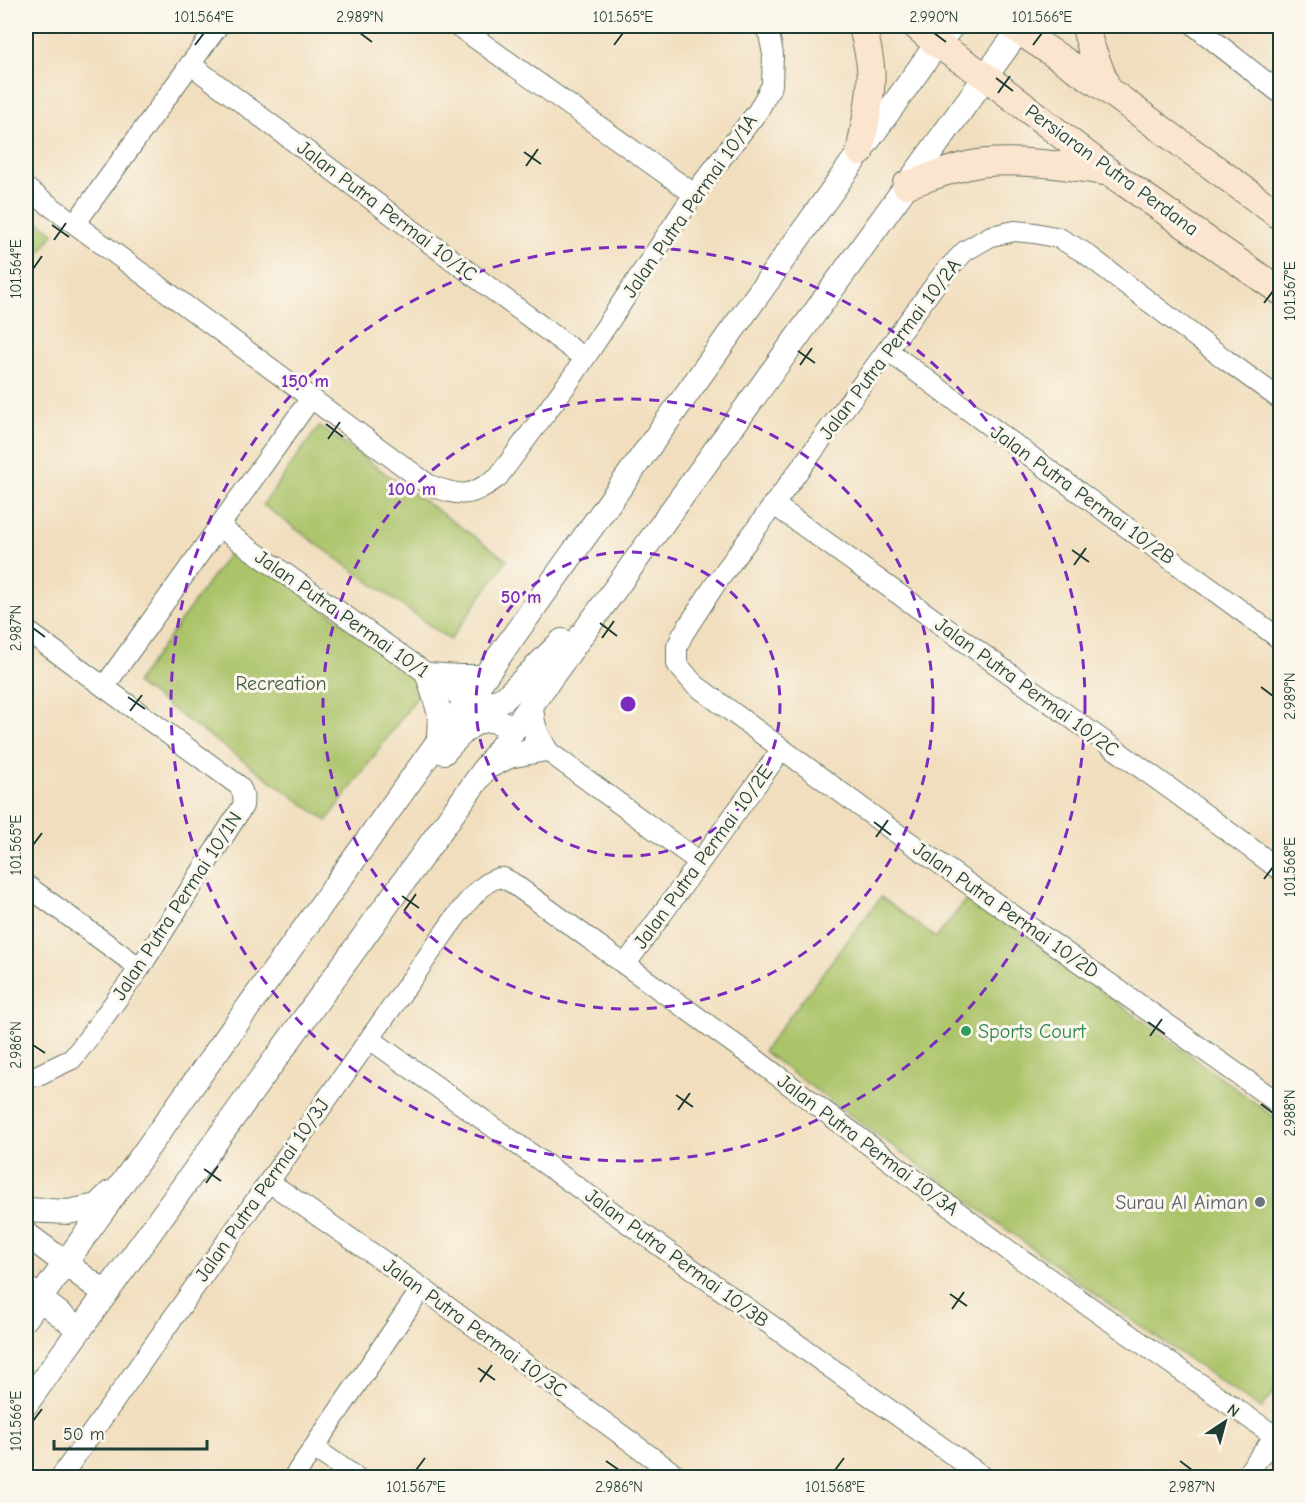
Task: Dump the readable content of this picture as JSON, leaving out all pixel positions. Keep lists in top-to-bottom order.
{
  "streets": {
    "main road": ["Persiaran Putra Perdana"],
    "street": [
      "Jalan Putra Permai 10/1A",
      "Jalan Putra Permai 10/1C",
      "Jalan Putra Permai 10/2A",
      "Jalan Putra Permai 10/2B",
      "Jalan Putra Permai 10/1",
      "Jalan Putra Permai 10/2C",
      "Jalan Putra Permai 10/2E",
      "Jalan Putra Permai 10/1N",
      "Jalan Putra Permai 10/2D",
      "Jalan Putra Permai 10/3A",
      "Jalan Putra Permai 10/3J",
      "Jalan Putra Permai 10/3B",
      "Jalan Putra Permai 10/3C"
    ]
  },
  "crossings": [
    ["Jalan Putra Permai 10/1A", "Jalan Putra Permai 10/1C"],
    ["Jalan Putra Permai 10/2A", "Jalan Putra Permai 10/2B"],
    ["Jalan Putra Permai 10/2A", "Jalan Putra Permai 10/2C"],
    ["Jalan Putra Permai 10/2A", "Jalan Putra Permai 10/2D"],
    ["Jalan Putra Permai 10/2E", "Jalan Putra Permai 10/2D"],
    ["Jalan Putra Permai 10/2E", "Jalan Putra Permai 10/3A"],
    ["Jalan Putra Permai 10/3A", "Jalan Putra Permai 10/3J"],
    ["Jalan Putra Permai 10/3J", "Jalan Putra Permai 10/3B"],
    ["Jalan Putra Permai 10/3J", "Jalan Putra Permai 10/3C"]
  ],
  "parks": ["Recreation"],
  "places": ["Sports Court", "Surau Al Aiman"],
  "scale_bar": "50 m",
  "north": "top right",
  "coordinates": [
    "101.564°E",
    "2.989°N",
    "101.565°E",
    "2.990°N",
    "101.566°E",
    "101.567°E",
    "2.987°N",
    "101.568°E",
    "2.986°N",
    "2.988°N"
  ],
  "rings": ["150 m", "100 m", "50 m"]
}
